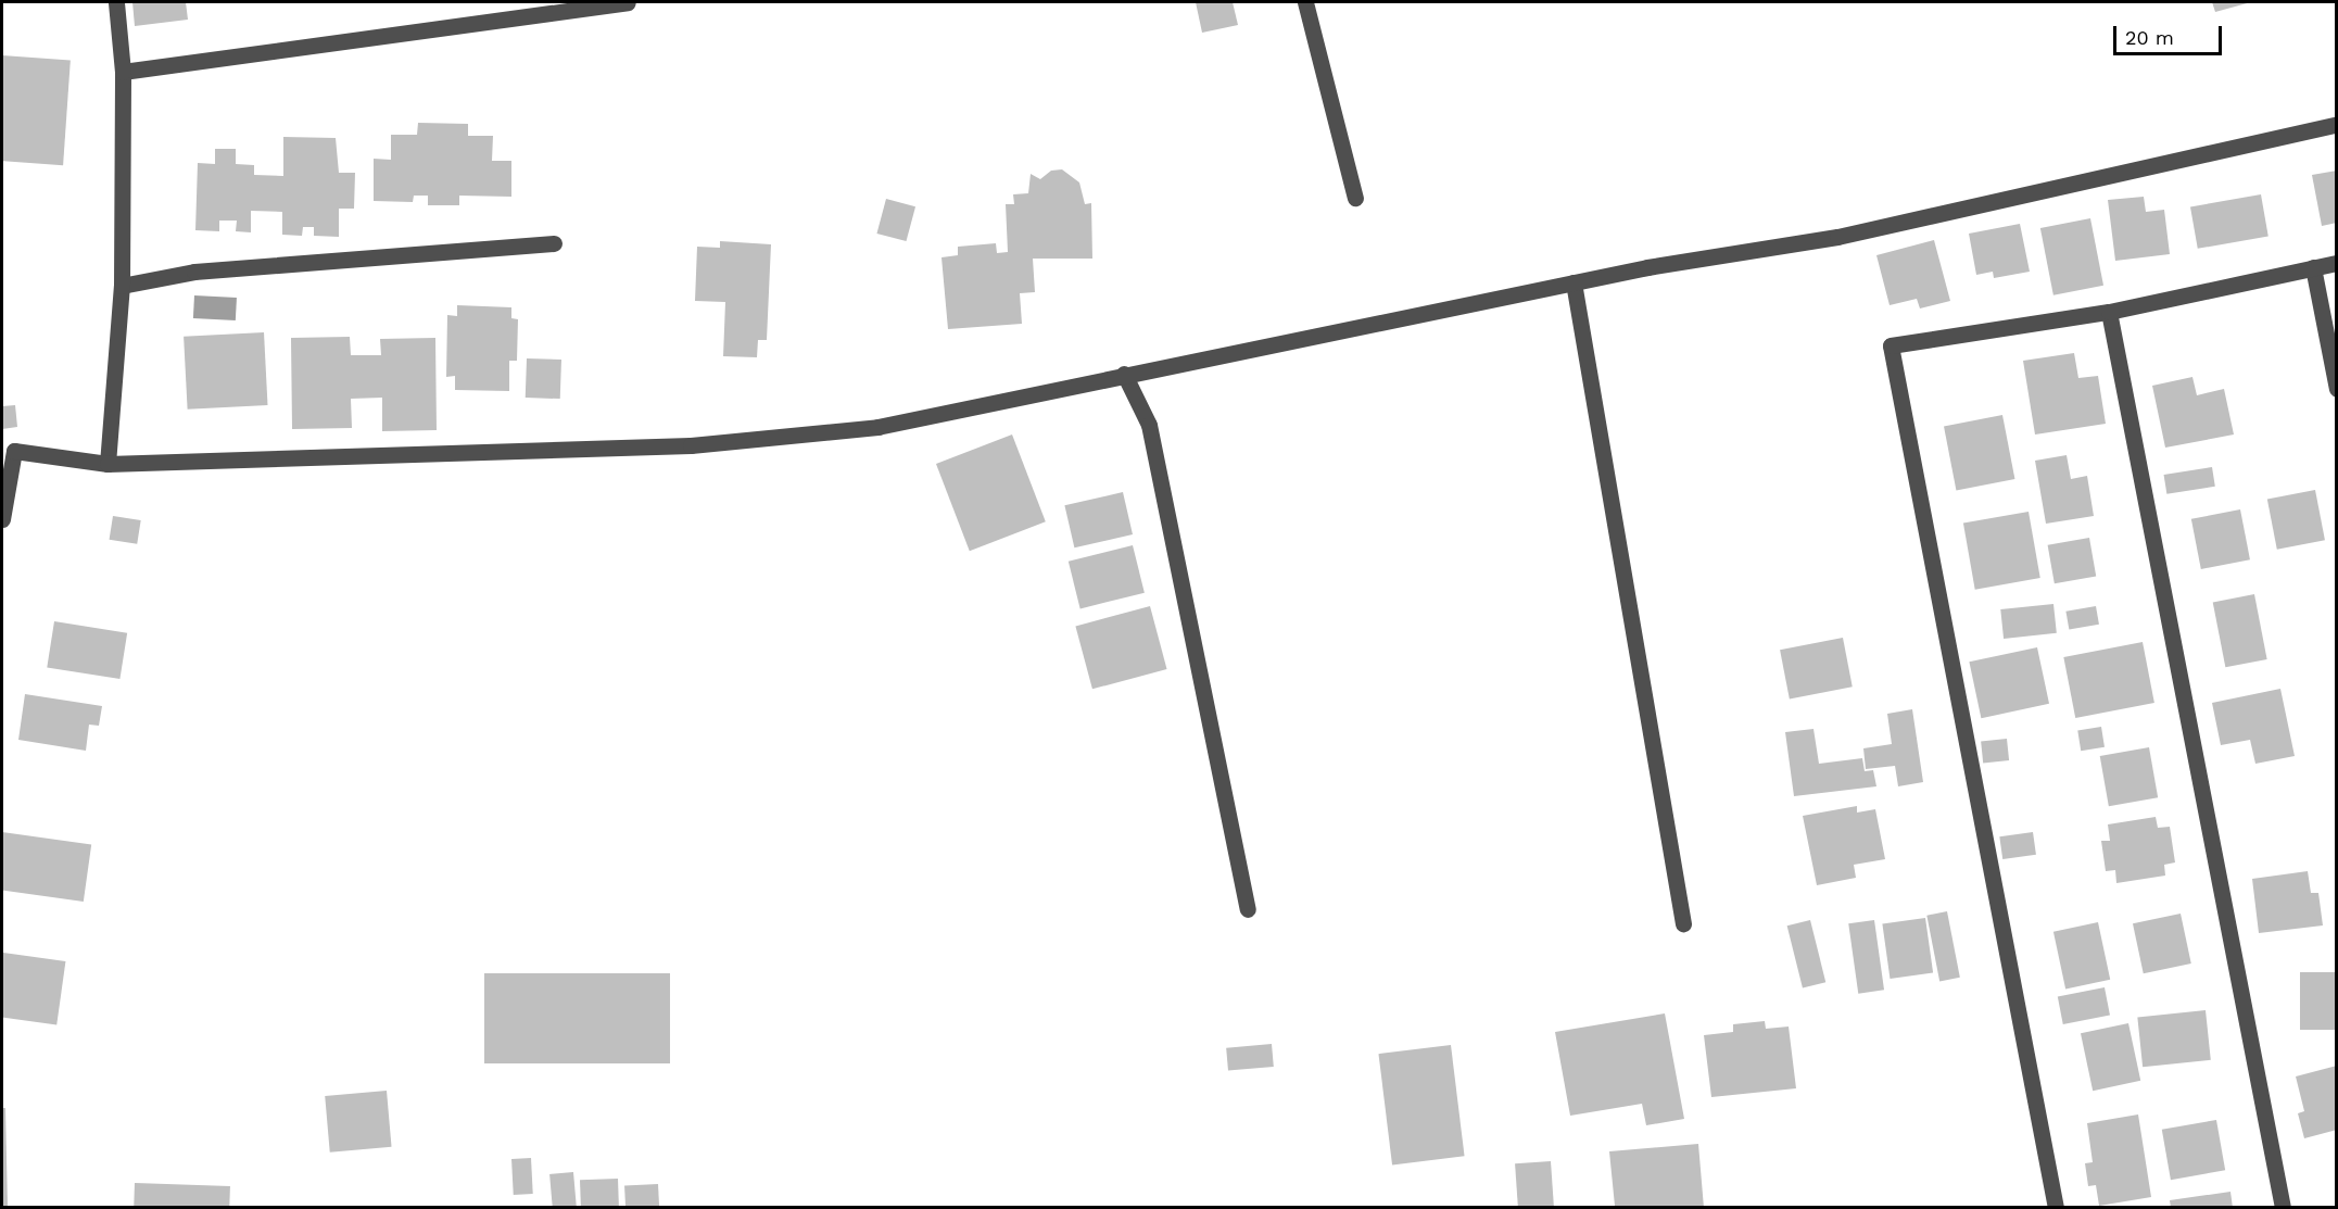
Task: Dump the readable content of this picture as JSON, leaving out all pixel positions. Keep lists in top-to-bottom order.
{
  "scale_bar": "20 m"
}
